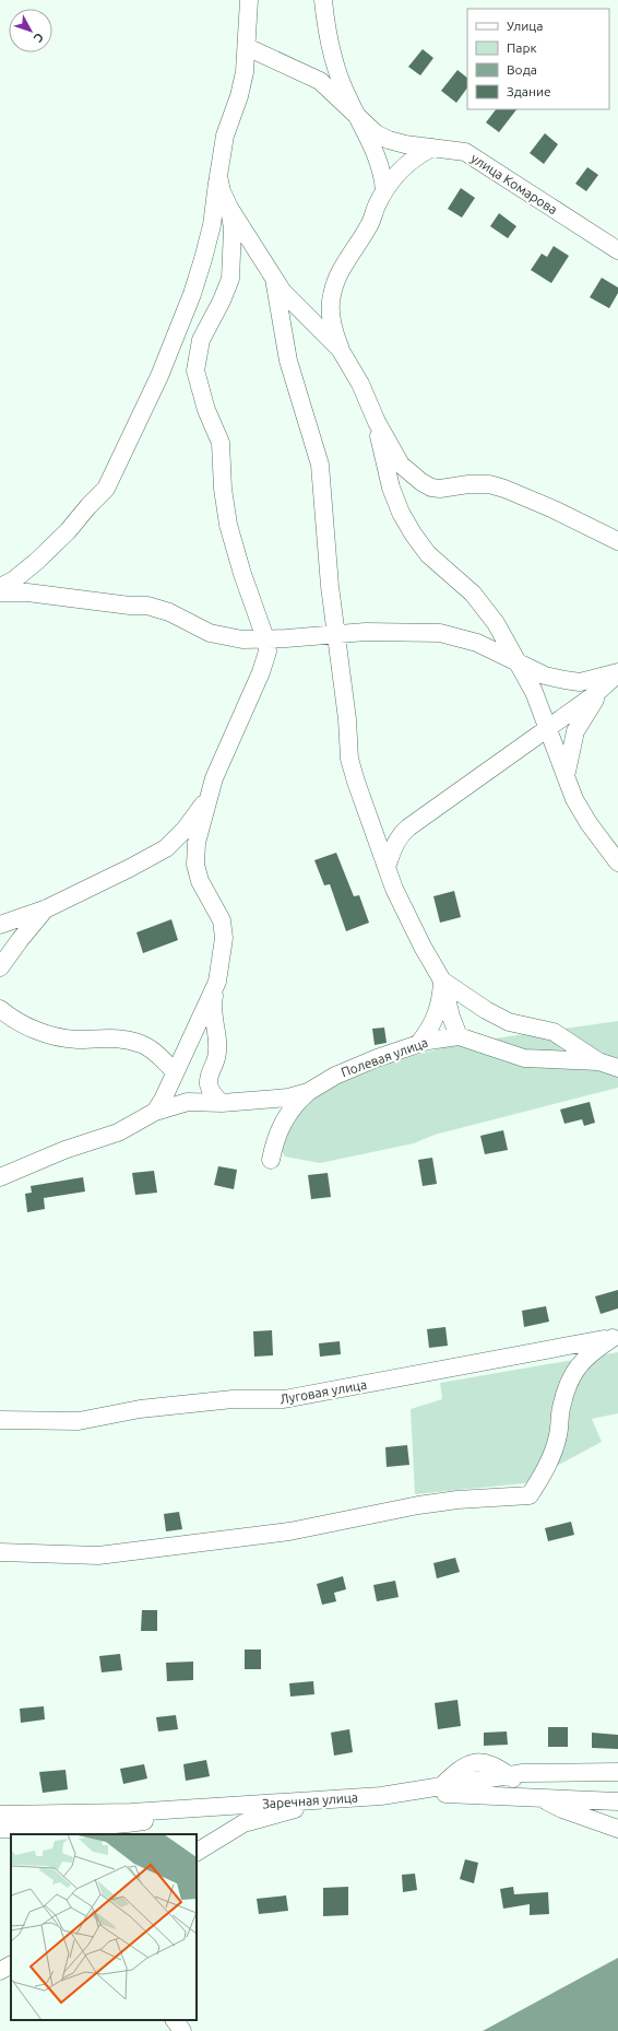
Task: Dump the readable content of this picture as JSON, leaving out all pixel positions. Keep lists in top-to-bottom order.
{
  "streets": {
    "street": [
      "улица Комарова",
      "Полевая улица",
      "Луговая улица",
      "Заречная улица"
    ]
  },
  "legend": [
    "Улица",
    "Парк",
    "Вода",
    "Здание"
  ],
  "north": "bottom right"
}
